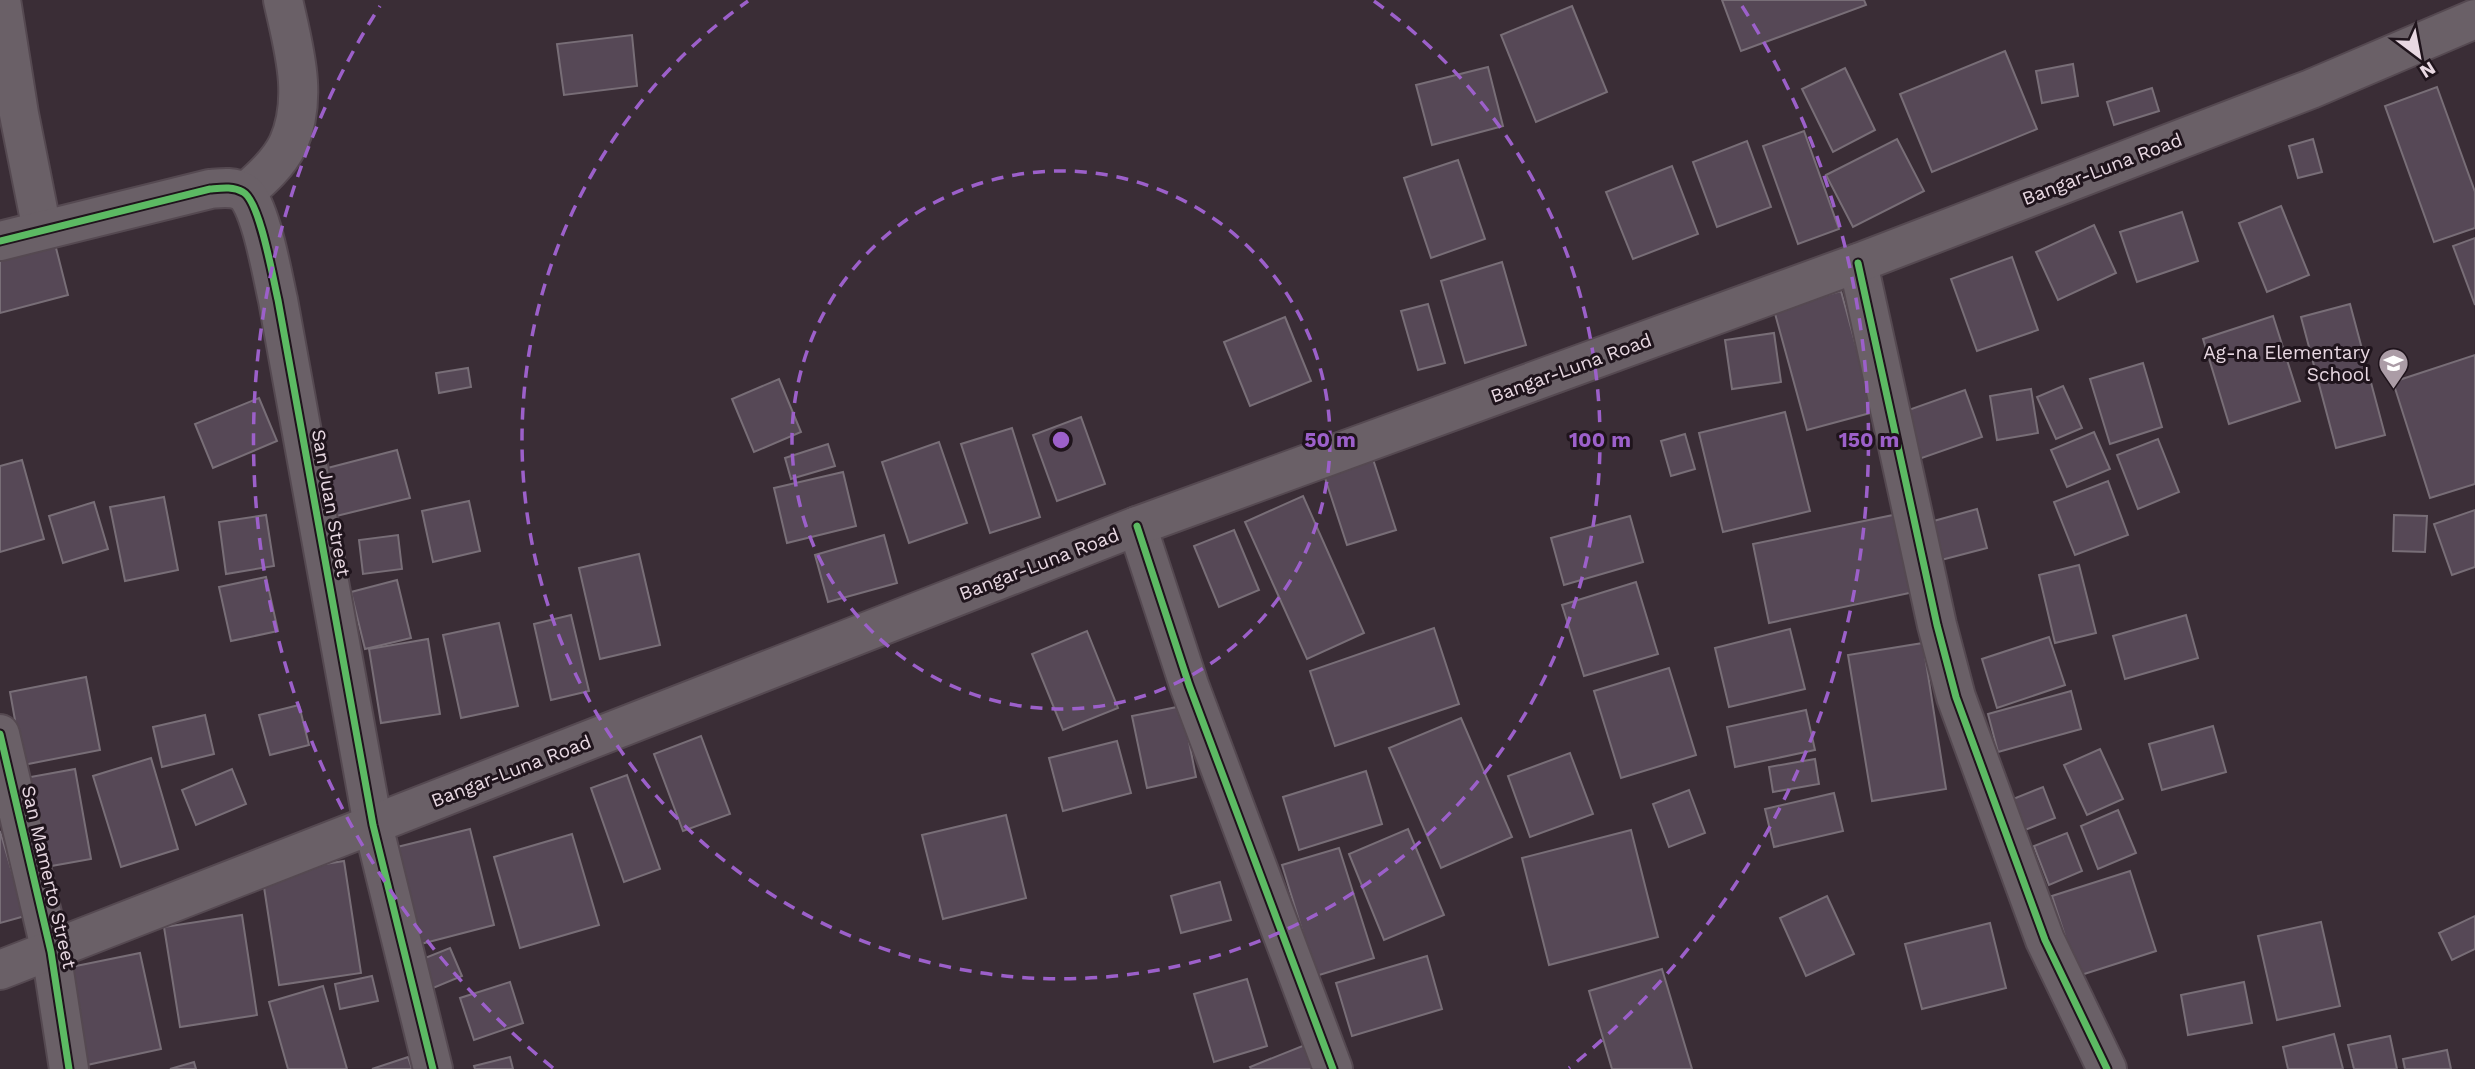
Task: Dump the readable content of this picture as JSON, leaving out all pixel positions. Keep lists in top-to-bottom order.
{
  "streets": {
    "street": ["Bangar-Luna Road", "San Juan Street", "San Mamerto Street"]
  },
  "crossings": [
    ["Bangar-Luna Road", "San Juan Street"],
    ["Bangar-Luna Road", "San Mamerto Street"]
  ],
  "places": {
    "school or university": ["Ag-na Elementary School"]
  },
  "north": "bottom right",
  "rings": ["50 m", "100 m", "150 m"]
}
